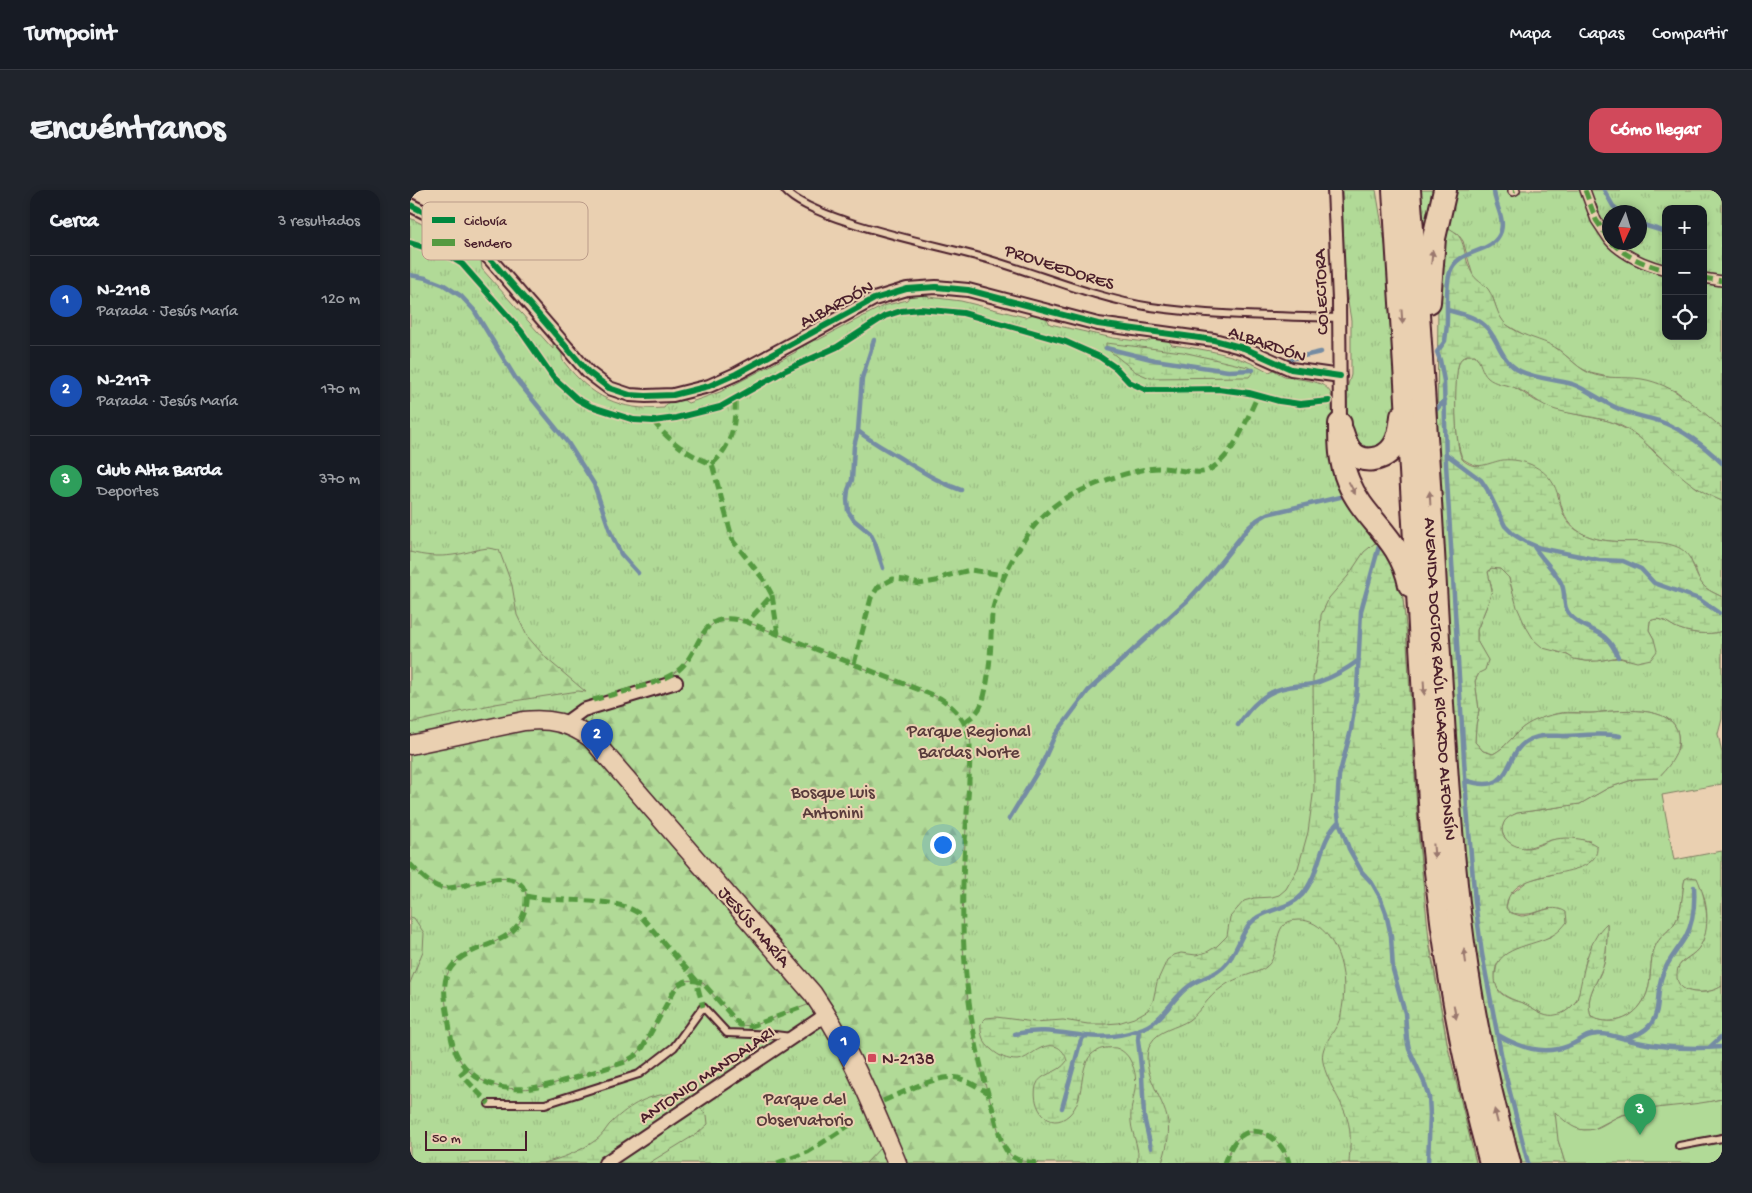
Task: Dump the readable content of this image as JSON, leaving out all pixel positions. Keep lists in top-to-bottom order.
{
  "streets": {
    "highway": ["AVENIDA DOCTOR RAÚL RICARDO ALFONSÍN"],
    "main road": ["JESÚS MARÍA"],
    "street": ["COLECTORA", "ALBARDÓN", "ANTONIO MANDALARI"],
    "lane": ["PROVEEDORES"]
  },
  "crossings": [
    ["PROVEEDORES", "COLECTORA"],
    ["COLECTORA", "ALBARDÓN"],
    ["JESÚS MARÍA", "ANTONIO MANDALARI"]
  ],
  "parks": ["Parque Regional Bardas Norte", "Bosque Luis Antonini", "Parque del Observatorio"],
  "places": {
    "transit": ["N-2138"]
  },
  "legend": ["Ciclovía", "Sendero"],
  "scale_bar": "50 m",
  "north": "bottom",
  "page": {
    "header": "Turnpoint",
    "nav": ["Mapa", "Capas", "Compartir"],
    "buttons": "Cómo llegar",
    "title": "Encuéntranos",
    "heading": ["Cerca", "3 resultados"],
    "map_buttons": ["+", "−"],
    "list": [
      {
        "mark": "1",
        "name": "N-2118",
        "note": "Parada · Jesús María",
        "value": "120 m"
      },
      {
        "mark": "2",
        "name": "N-2117",
        "note": "Parada · Jesús María",
        "value": "170 m"
      },
      {
        "mark": "3",
        "name": "Club Alta Barda",
        "note": "Deportes",
        "value": "370 m"
      }
    ],
    "pins": ["2", "1", "3"],
    "scale": "50 m"
  }
}
